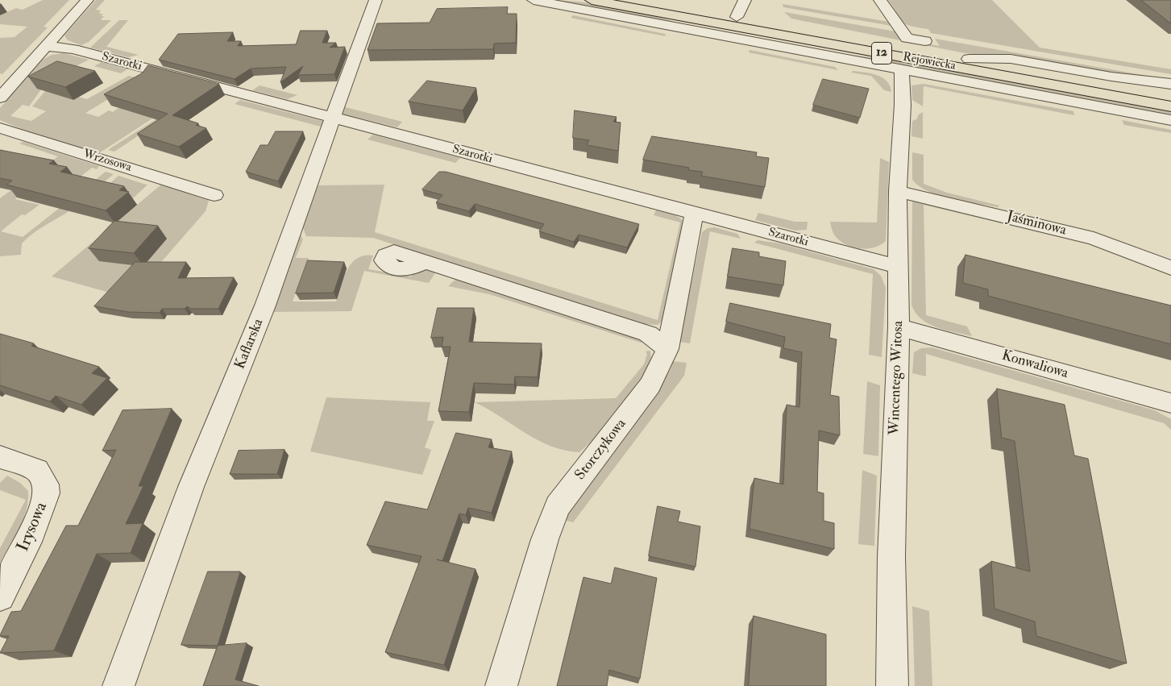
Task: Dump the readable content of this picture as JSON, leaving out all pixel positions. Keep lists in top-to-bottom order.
{
  "streets": {
    "highway": ["12", "Rejowiecka"],
    "street": [
      "Szarotki",
      "Wrzosowa",
      "Jaśminowa",
      "Kaflarska",
      "Konwaliowa",
      "Wincentego Witosa",
      "Storczykowa",
      "Irysowa"
    ]
  },
  "crossings": [
    ["Szarotki", "Kaflarska"],
    ["Szarotki", "Wincentego Witosa"],
    ["Szarotki", "Storczykowa"],
    ["Jaśminowa", "Wincentego Witosa"],
    ["Konwaliowa", "Wincentego Witosa"]
  ]
}
